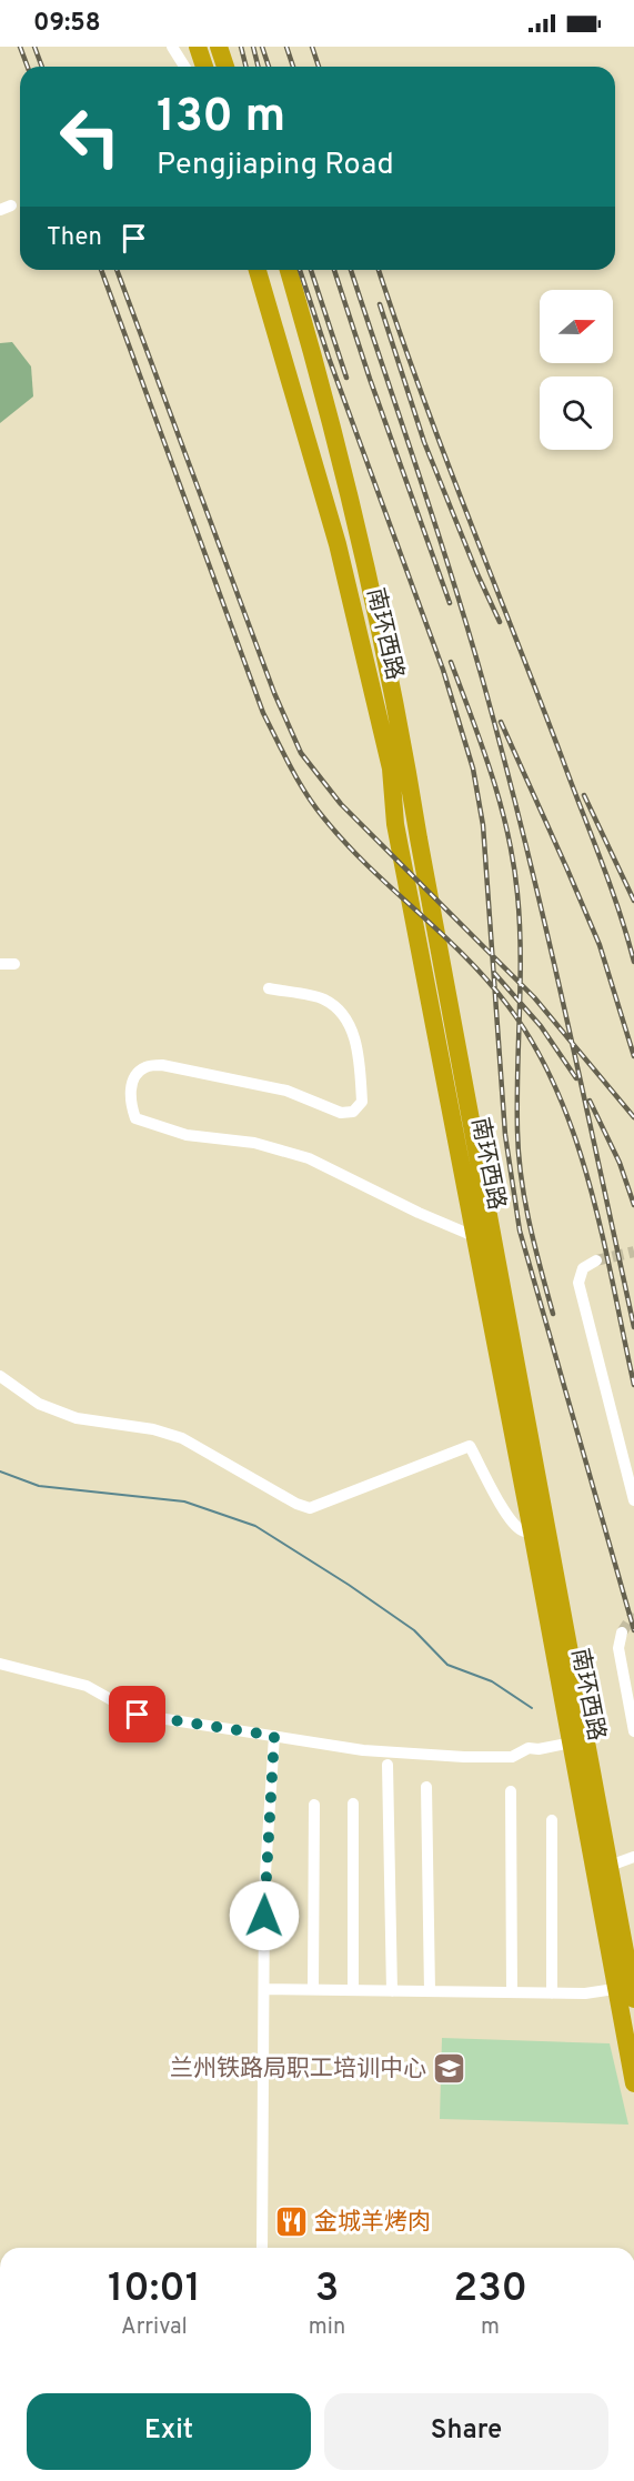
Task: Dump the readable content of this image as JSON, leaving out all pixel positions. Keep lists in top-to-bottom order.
{
  "streets": {
    "highway": ["南环西路"]
  },
  "places": {
    "school or university": ["兰州铁路局职工培训中心"],
    "restaurant": ["金城羊烤肉"]
  },
  "north": "right",
  "page": {
    "status": "09:58",
    "turn": ["130 m", "Pengjiaping Road"],
    "then": "Then",
    "eta": [
      "10:01",
      "Arrival",
      "3",
      "min",
      "230",
      "m"
    ],
    "buttons": ["Exit", "Share"]
  }
}
